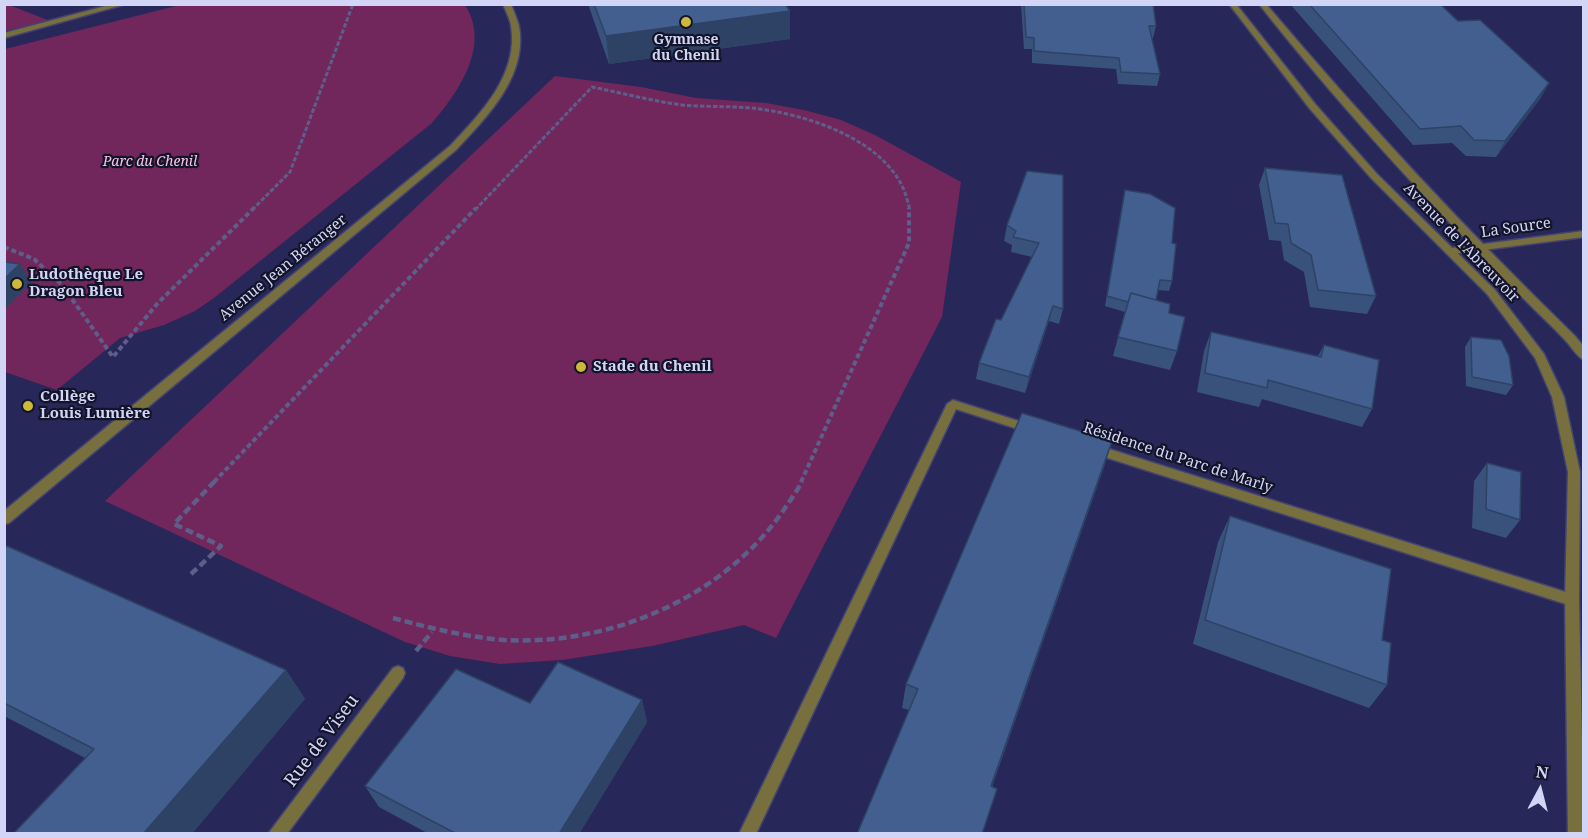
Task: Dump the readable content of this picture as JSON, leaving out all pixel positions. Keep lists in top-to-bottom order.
{
  "streets": {
    "street": [
      "La Source",
      "Avenue de l'Abreuvoir",
      "Avenue Jean Béranger",
      "Résidence du Parc de Marly",
      "Rue de Viseu"
    ]
  },
  "crossings": [
    ["La Source", "Avenue de l'Abreuvoir"],
    ["Avenue de l'Abreuvoir", "Résidence du Parc de Marly"]
  ],
  "parks": ["Parc du Chenil"],
  "places": [
    "Gymnase du Chenil",
    "Ludothèque Le Dragon Bleu",
    "Stade du Chenil",
    "Collège Louis Lumière"
  ],
  "north": "top"
}
